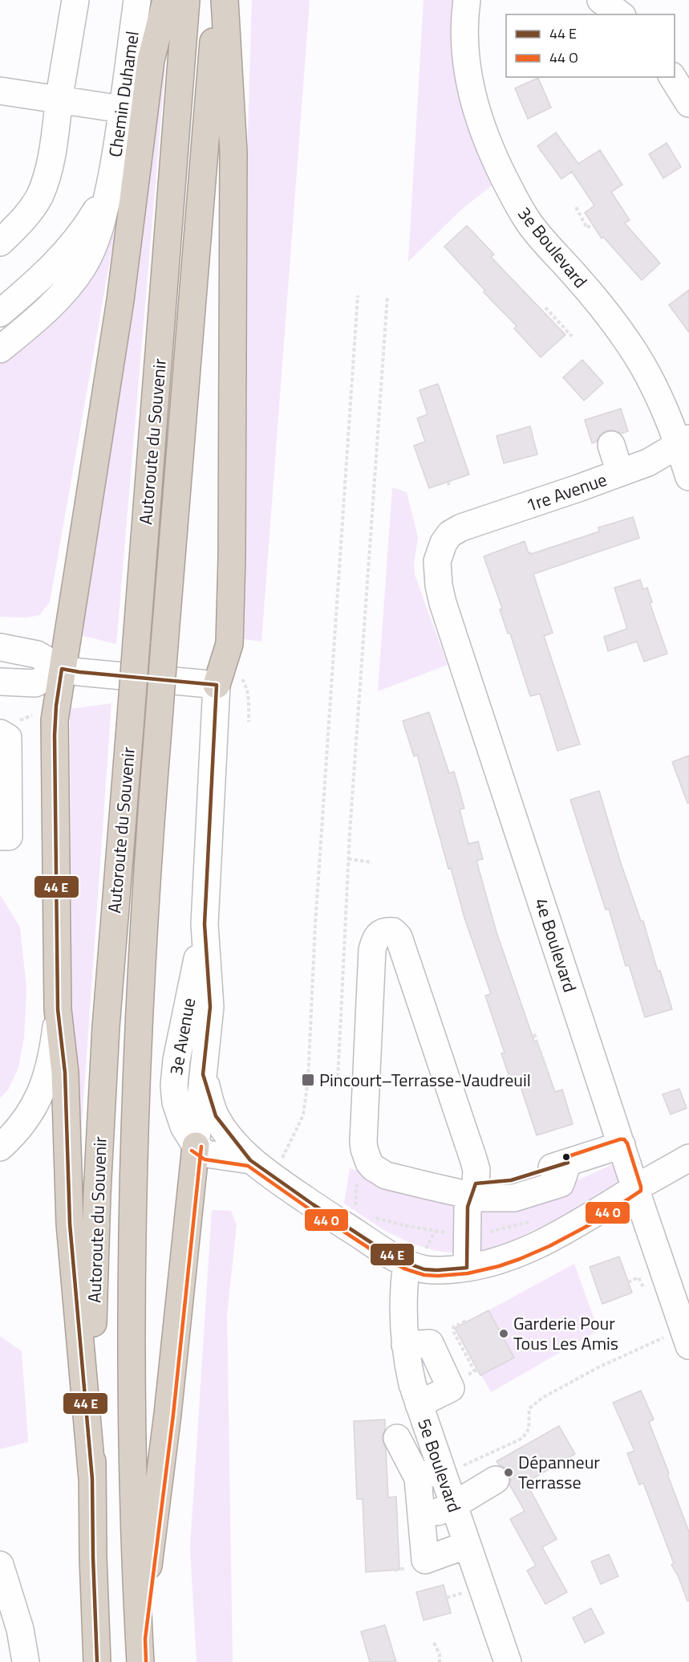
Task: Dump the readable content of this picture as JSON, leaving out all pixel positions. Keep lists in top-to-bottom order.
{
  "streets": {
    "highway": ["Autoroute du Souvenir"],
    "street": [
      "Chemin Duhamel",
      "3e Boulevard",
      "1re Avenue",
      "4e Boulevard",
      "3e Avenue",
      "5e Boulevard"
    ]
  },
  "crossings": [
    ["3e Boulevard", "1re Avenue"],
    ["1re Avenue", "4e Boulevard"],
    ["4e Boulevard", "3e Avenue"],
    ["3e Avenue", "5e Boulevard"]
  ],
  "places": {
    "transit": ["Pincourt–Terrasse-Vaudreuil"],
    "other": ["Garderie Pour Tous Les Amis", "Dépanneur Terrasse"]
  },
  "legend": ["44 E", "44 O"]
}
